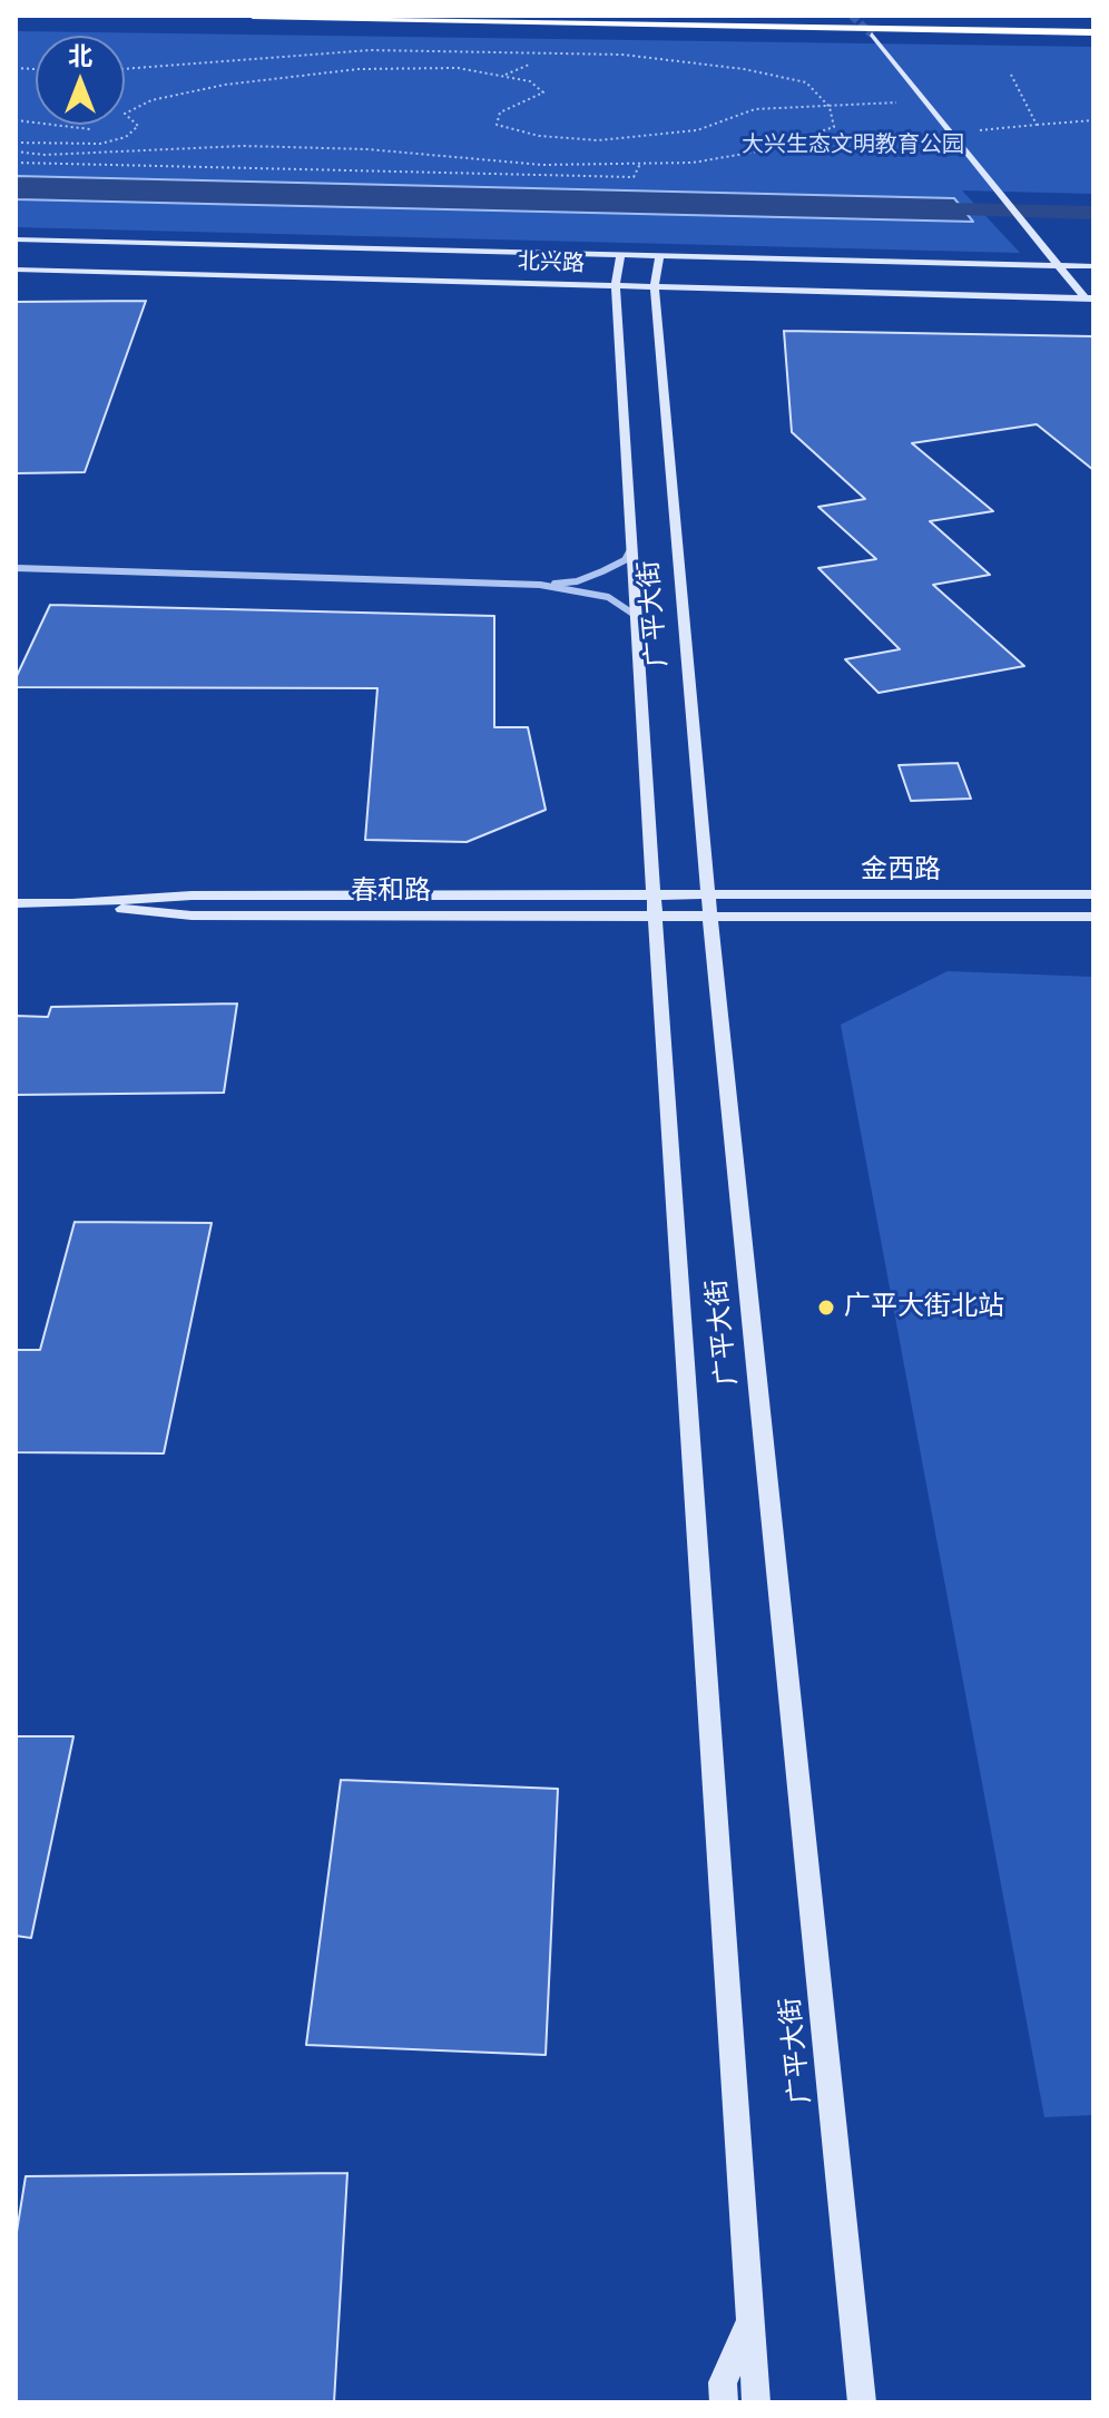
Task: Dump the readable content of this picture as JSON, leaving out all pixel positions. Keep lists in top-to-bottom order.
{
  "streets": {
    "street": [
      "北兴路",
      "广平大街",
      "金西路",
      "春和路"
    ]
  },
  "crossings": [
    ["北兴路", "广平大街"],
    ["广平大街", "金西路"],
    ["广平大街", "春和路"],
    ["金西路", "春和路"]
  ],
  "parks": ["大兴生态文明教育公园"],
  "places": ["广平大街北站"],
  "north": "top"
}
